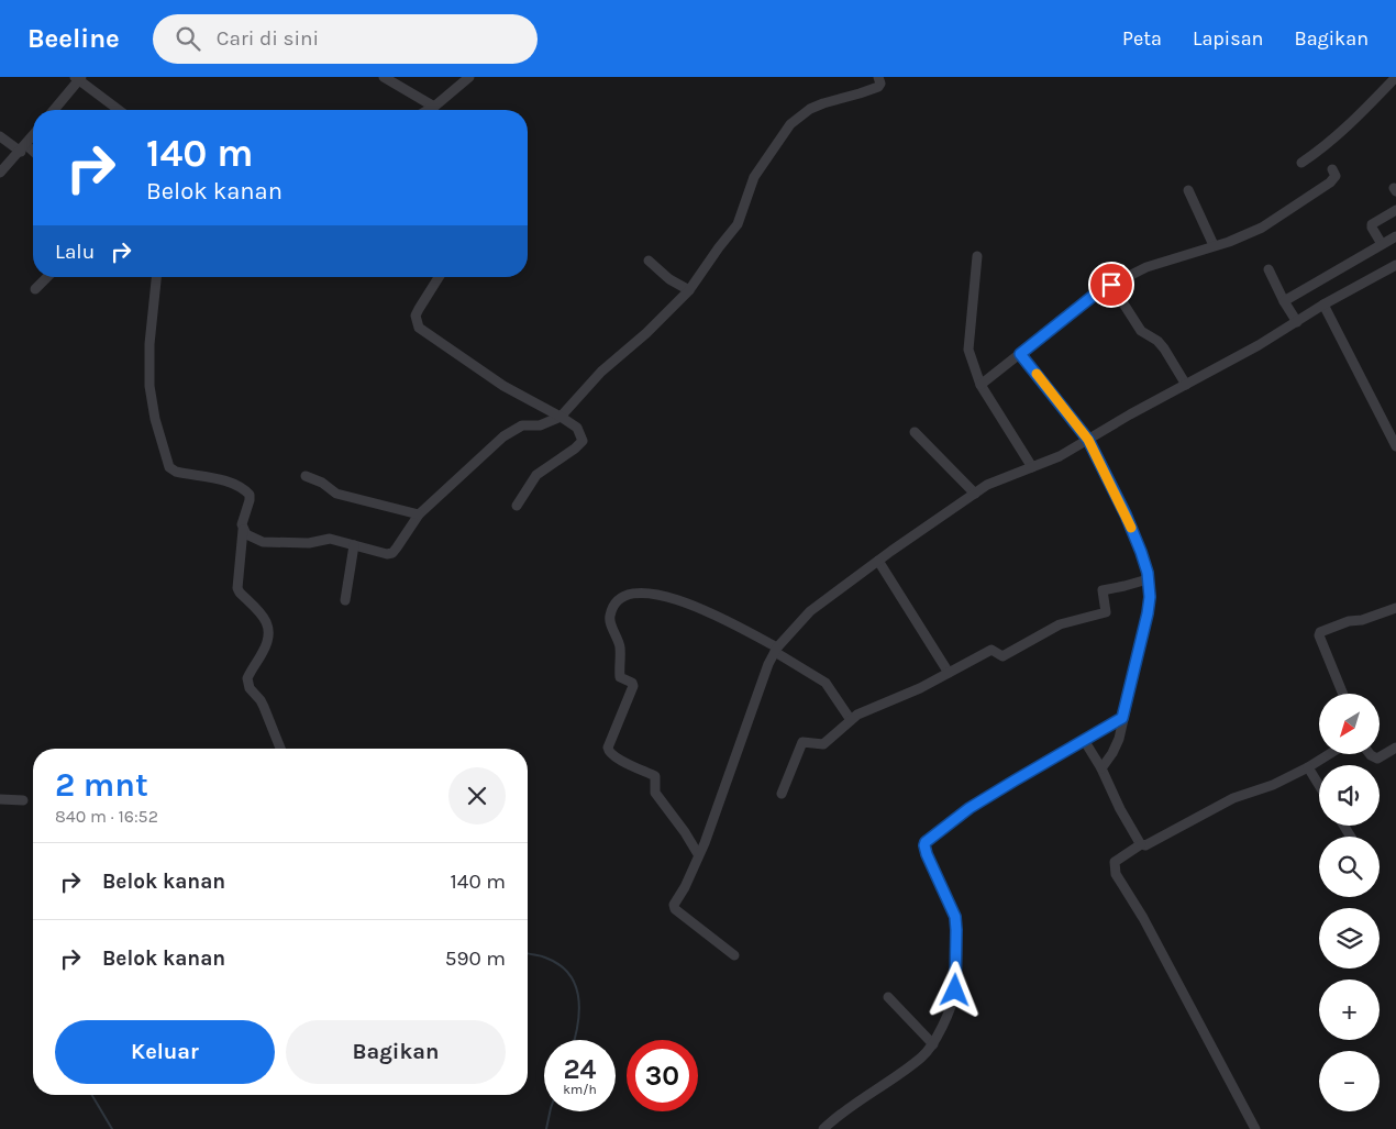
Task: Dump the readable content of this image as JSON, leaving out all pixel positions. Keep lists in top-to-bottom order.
{
  "north": "bottom left",
  "page": {
    "header": "Beeline",
    "search": "Cari di sini",
    "nav": ["Peta", "Lapisan", "Bagikan"],
    "turn": ["140 m", "Belok kanan"],
    "then": "Lalu",
    "map_buttons": ["+", "−"],
    "heading": ["2 mnt", "840 m · 16:52"],
    "list": [
      {
        "name": "Belok kanan",
        "value": "140 m"
      },
      {
        "name": "Belok kanan",
        "value": "590 m"
      }
    ],
    "buttons": ["Keluar", "Bagikan"],
    "speed": "24 km/h",
    "limit": "30"
  }
}
